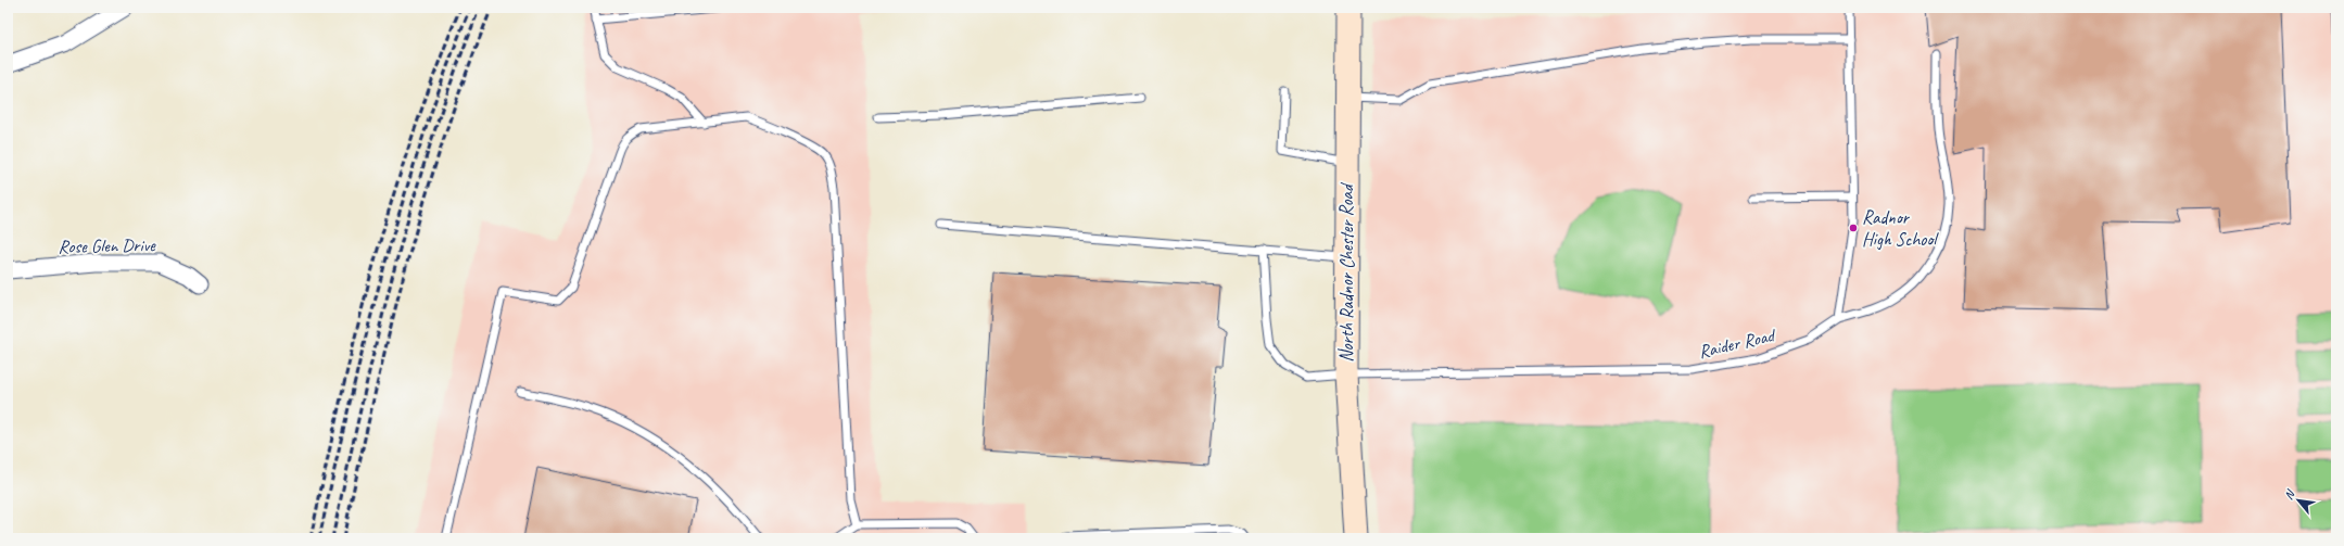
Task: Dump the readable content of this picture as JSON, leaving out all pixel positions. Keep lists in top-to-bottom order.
{
  "streets": {
    "main road": ["North Radnor Chester Road"],
    "street": ["Rose Glen Drive"],
    "lane": ["Raider Road"]
  },
  "crossings": [
    ["North Radnor Chester Road", "Raider Road"]
  ],
  "places": ["Radnor High School"],
  "north": "top left"
}
